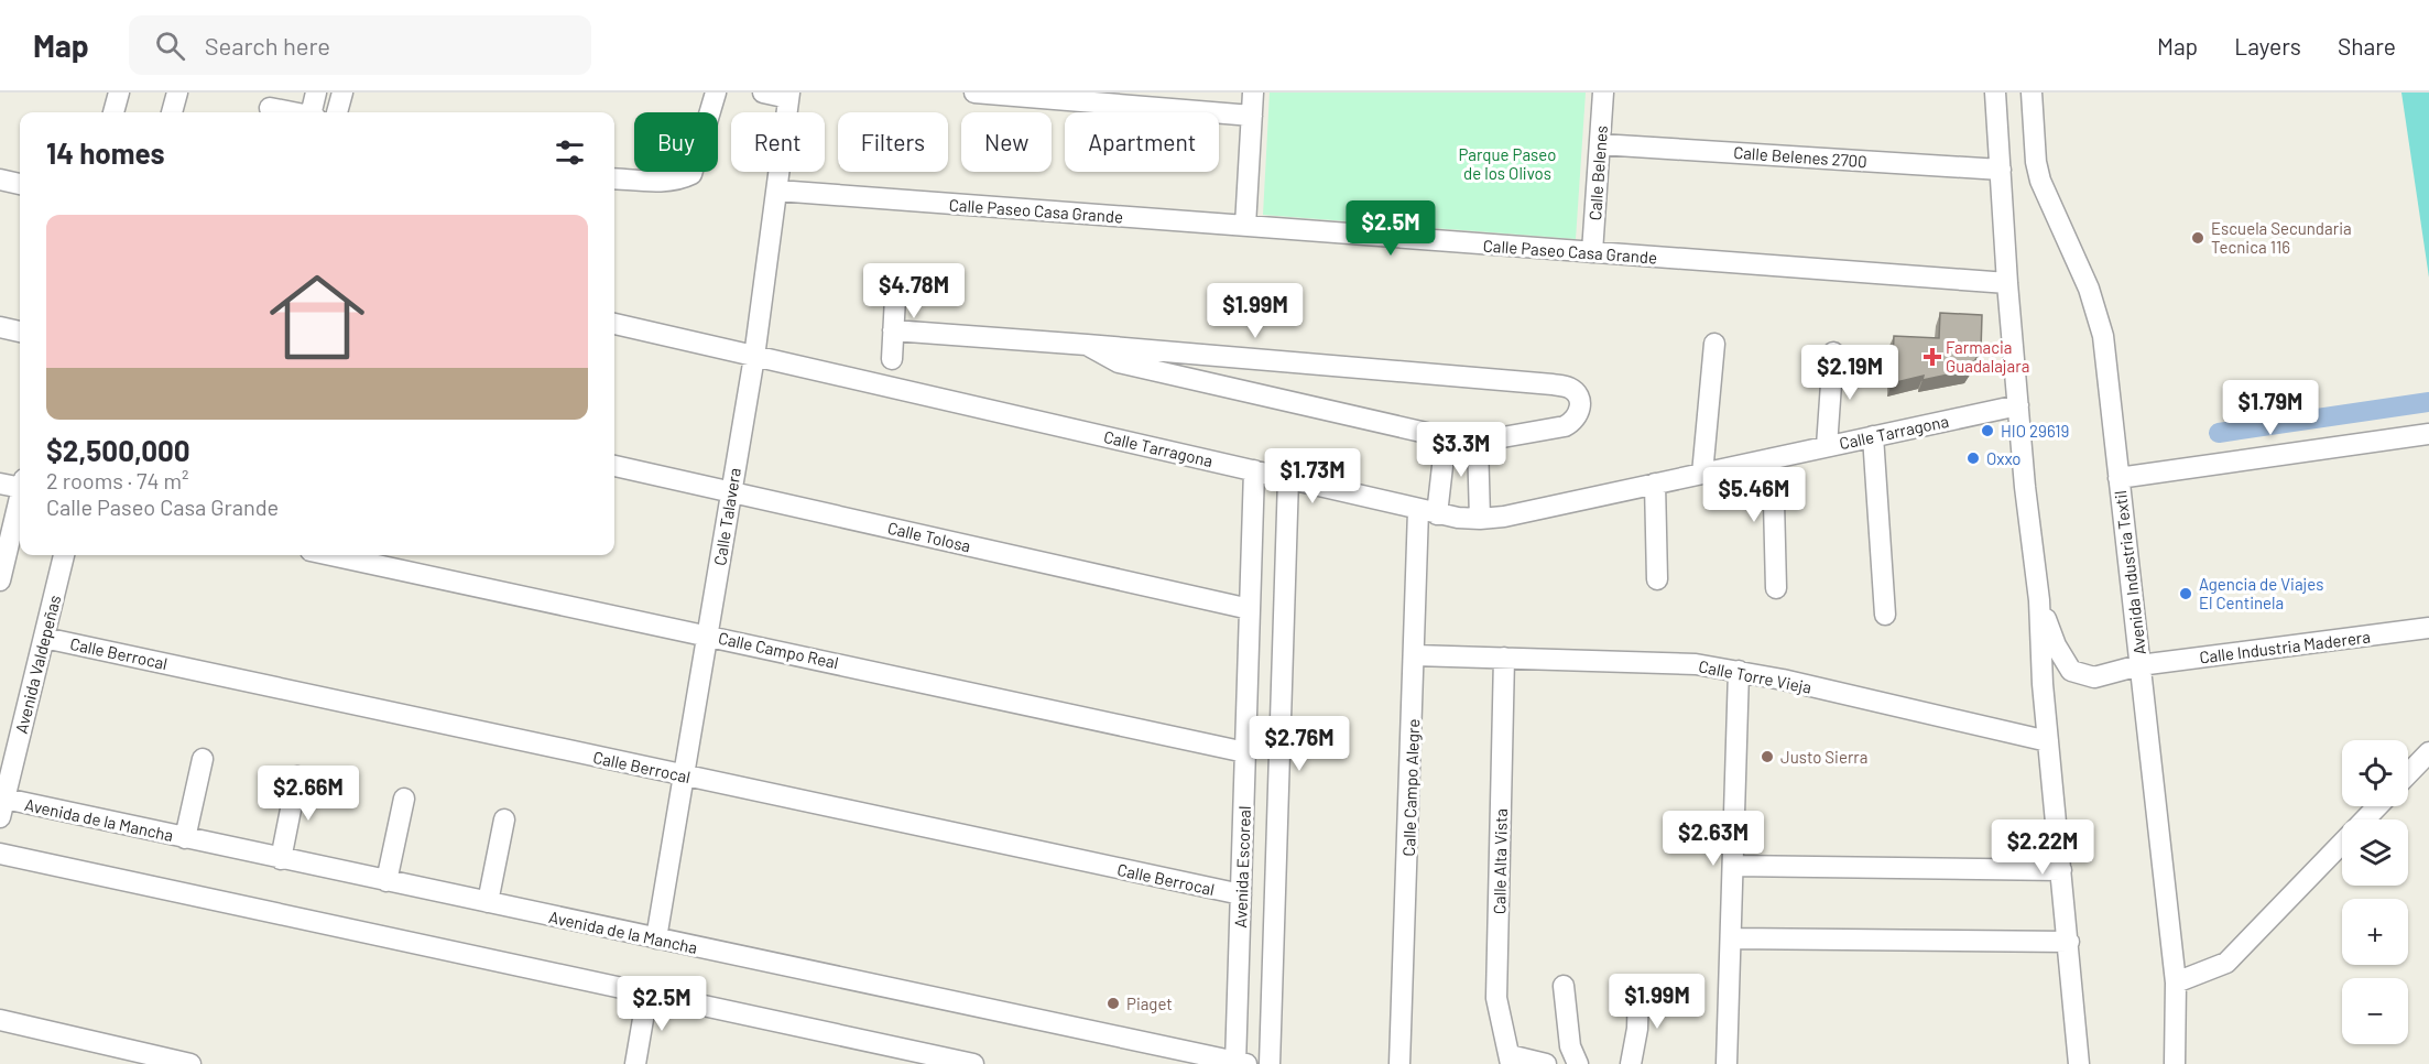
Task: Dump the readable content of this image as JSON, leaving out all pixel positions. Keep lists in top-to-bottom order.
{
  "streets": {
    "street": [
      "Calle Belenes 2700",
      "Calle Belenes",
      "Calle Paseo Casa Grande",
      "Calle Tarragona",
      "Calle Talavera",
      "Calle Tolosa",
      "Avenida Industria Textil",
      "Calle Industria Maderera",
      "Calle Campo Real",
      "Calle Berrocal",
      "Avenida Valdepeñas",
      "Calle Torre Vieja",
      "Calle Campo Alegre",
      "Avenida de la Mancha",
      "Calle Alta Vista",
      "Avenida Escoreal"
    ]
  },
  "crossings": [
    ["Calle Belenes 2700", "Calle Belenes"],
    ["Calle Belenes", "Calle Paseo Casa Grande"],
    ["Calle Paseo Casa Grande", "Calle Talavera"],
    ["Calle Tarragona", "Calle Talavera"],
    ["Calle Tarragona", "Calle Campo Alegre"],
    ["Calle Tarragona", "Avenida Escoreal"],
    ["Calle Talavera", "Calle Tolosa"],
    ["Calle Talavera", "Calle Campo Real"],
    ["Calle Talavera", "Calle Berrocal"],
    ["Calle Talavera", "Avenida de la Mancha"],
    ["Calle Tolosa", "Avenida Escoreal"],
    ["Avenida Industria Textil", "Calle Industria Maderera"],
    ["Calle Campo Real", "Avenida Escoreal"],
    ["Calle Berrocal", "Avenida Valdepeñas"],
    ["Calle Berrocal", "Avenida Escoreal"],
    ["Avenida Valdepeñas", "Avenida de la Mancha"],
    ["Calle Torre Vieja", "Calle Campo Alegre"],
    ["Calle Torre Vieja", "Calle Alta Vista"],
    ["Avenida de la Mancha", "Avenida Escoreal"]
  ],
  "parks": ["Parque Paseo de los Olivos"],
  "places": {
    "other": [
      "Escuela Secundaria Tecnica 116",
      "HIO 29619",
      "Oxxo",
      "Agencia de Viajes El Centinela",
      "Justo Sierra",
      "Piaget"
    ],
    "health": ["Farmacia Guadalajara"]
  },
  "page": {
    "header": "Map",
    "search": "Search here",
    "nav": ["Map", "Layers", "Share"],
    "chip": [
      "Buy",
      "Rent",
      "Filters",
      "New",
      "Apartment"
    ],
    "heading": "14 homes",
    "list": [
      {
        "name": "$2,500,000",
        "note": "2 rooms · 74 m² · Calle Paseo Casa Grande"
      }
    ],
    "price": [
      "$2.5M",
      "$4.78M",
      "$1.99M",
      "$2.19M",
      "$1.79M",
      "$3.3M",
      "$1.73M",
      "$5.46M",
      "$2.76M",
      "$2.66M",
      "$2.63M",
      "$2.22M",
      "$1.99M",
      "$2.5M"
    ],
    "map_buttons": ["+", "−"]
  }
}
